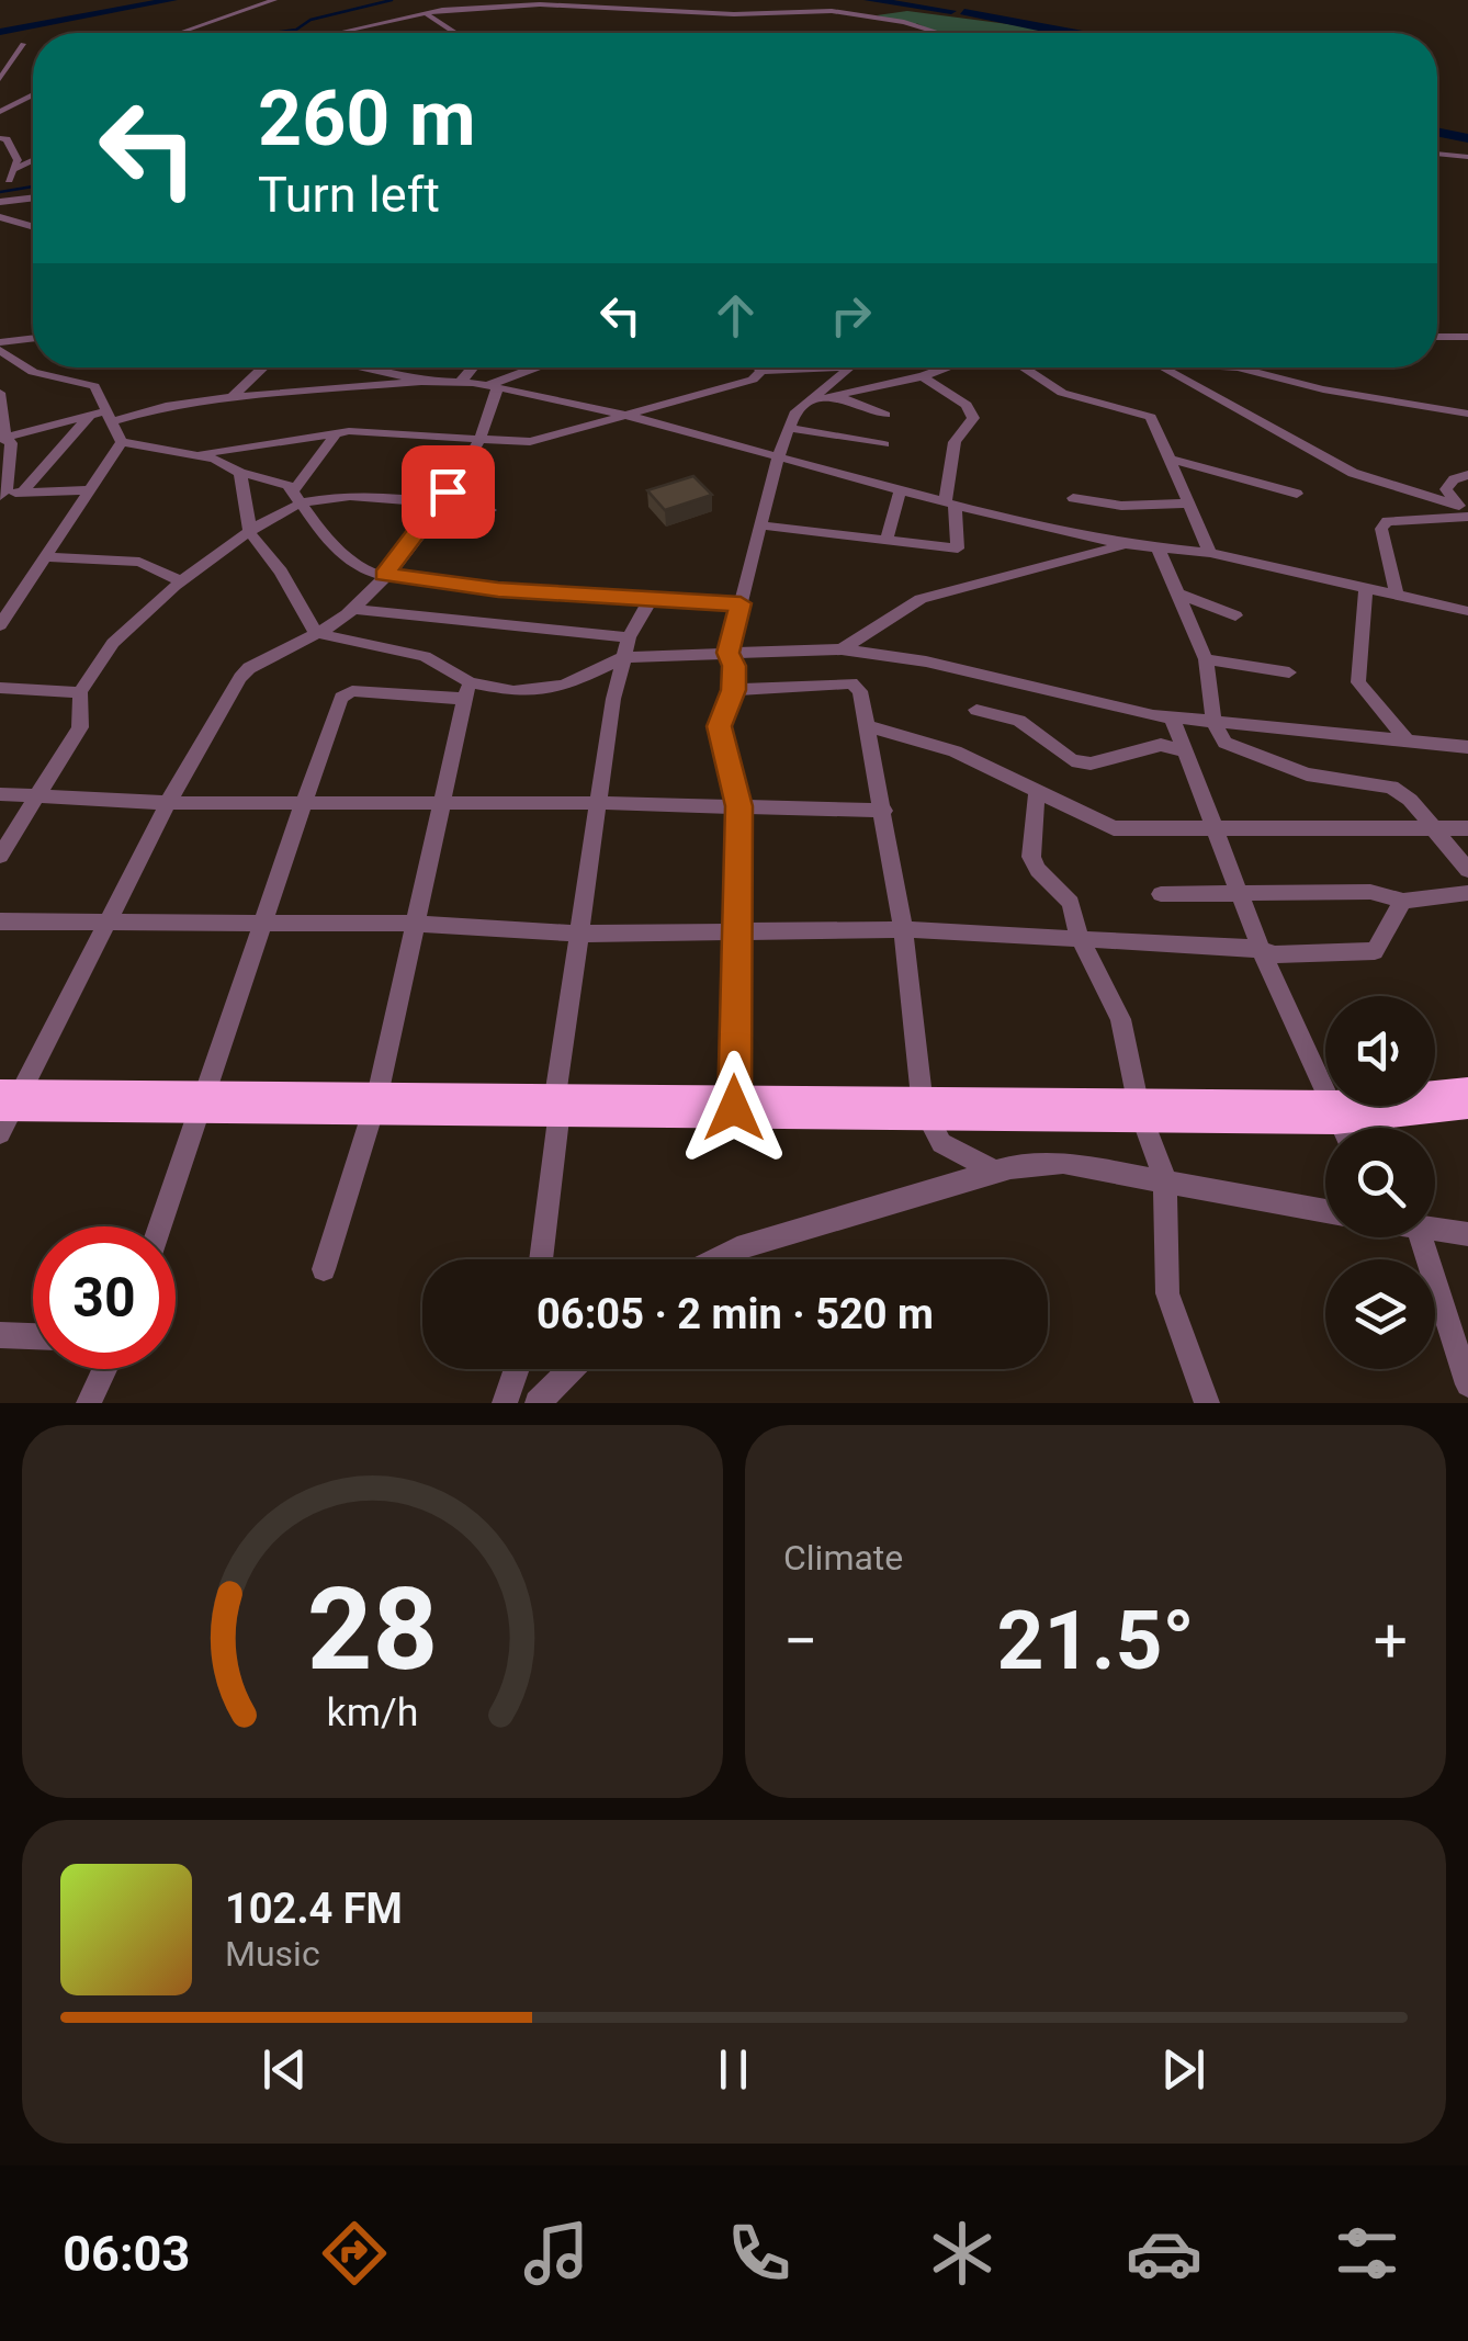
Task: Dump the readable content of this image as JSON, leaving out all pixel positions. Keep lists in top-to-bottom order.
{
  "page": {
    "turn": ["260 m", "Turn left"],
    "limit": "30",
    "trip": "06:05 · 2 min · 520 m",
    "tile": "Climate",
    "heat": ["−", "21.5°", "+"],
    "song": ["102.4 FM", "Music"],
    "tabs": "06:03",
    "gauge": ["28", "km/h"]
  }
}
